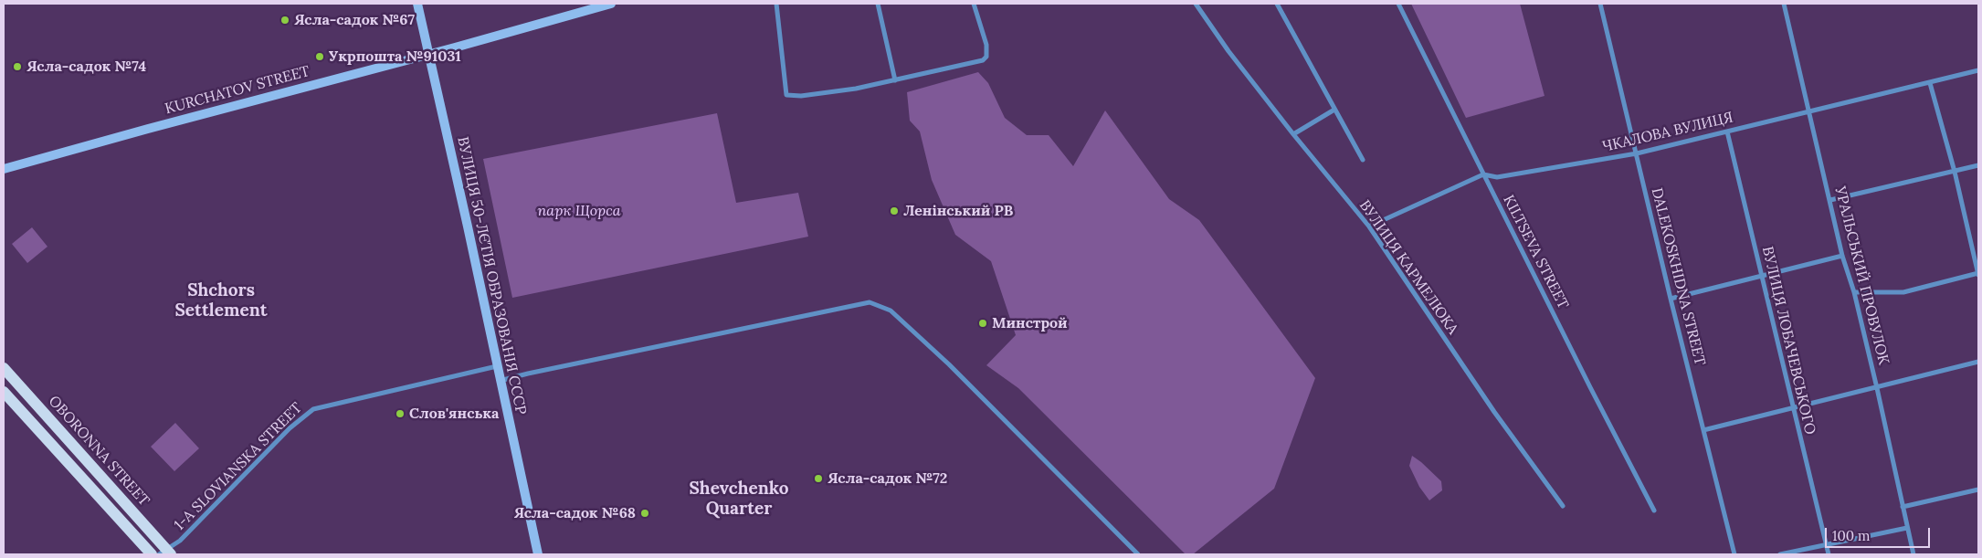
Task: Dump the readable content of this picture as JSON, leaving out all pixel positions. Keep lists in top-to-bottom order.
{
  "streets": {
    "main road": ["KURCHATOV STREET", "ВУЛИЦЯ 50-ЛЄТІЯ ОБРАЗОВАНІЯ СССР", "OBORONNA STREET"],
    "street": [
      "ЧКАЛОВА ВУЛИЦЯ",
      "KILTSEVA STREET",
      "ВУЛИЦЯ КАРМЕЛЮКА",
      "УРАЛЬСЬКИЙ ПРОВУЛОК",
      "DALEKOSKHIDNA STREET",
      "ВУЛИЦЯ ЛОБАЧЕВСЬКОГО",
      "1-A SLOVIANSKA STREET"
    ]
  },
  "crossings": [
    ["KURCHATOV STREET", "ВУЛИЦЯ 50-ЛЄТІЯ ОБРАЗОВАНІЯ СССР"],
    ["ЧКАЛОВА ВУЛИЦЯ", "KILTSEVA STREET"],
    ["ЧКАЛОВА ВУЛИЦЯ", "ВУЛИЦЯ КАРМЕЛЮКА"],
    ["ЧКАЛОВА ВУЛИЦЯ", "УРАЛЬСЬКИЙ ПРОВУЛОК"],
    ["ЧКАЛОВА ВУЛИЦЯ", "DALEKOSKHIDNA STREET"],
    ["ЧКАЛОВА ВУЛИЦЯ", "ВУЛИЦЯ ЛОБАЧЕВСЬКОГО"],
    ["ВУЛИЦЯ 50-ЛЄТІЯ ОБРАЗОВАНІЯ СССР", "1-A SLOVIANSKA STREET"],
    ["OBORONNA STREET", "1-A SLOVIANSKA STREET"]
  ],
  "districts": ["Shchors Settlement", "Shevchenko Quarter"],
  "parks": ["парк Щорса"],
  "places": [
    "Ясла-садок №67",
    "Укрпошта №91031",
    "Ясла-садок №74",
    "Ленінський РВ",
    "Минстрой",
    "Слов'янська",
    "Ясла-садок №72",
    "Ясла-садок №68"
  ],
  "scale_bar": "100 m"
}
